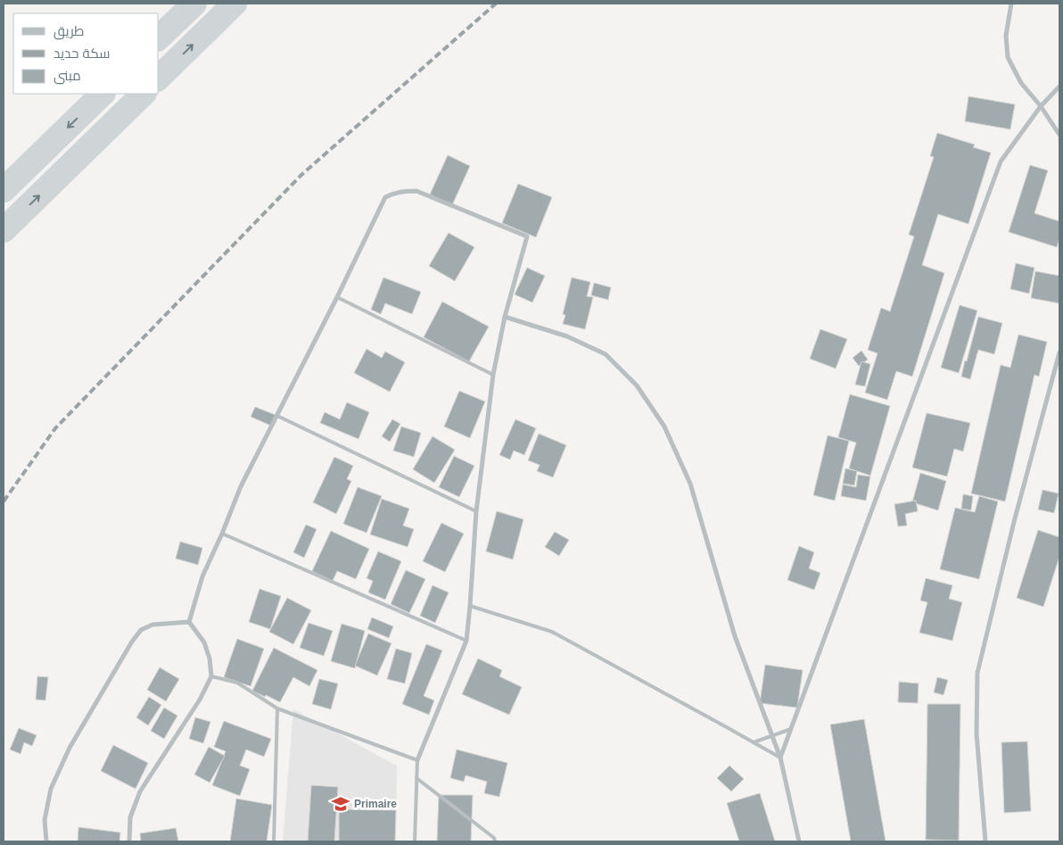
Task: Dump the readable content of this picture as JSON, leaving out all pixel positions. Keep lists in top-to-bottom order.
{
  "places": {
    "school or university": ["Primaire"]
  },
  "legend": ["طريق", "سكة حديد", "مبنى"]
}
